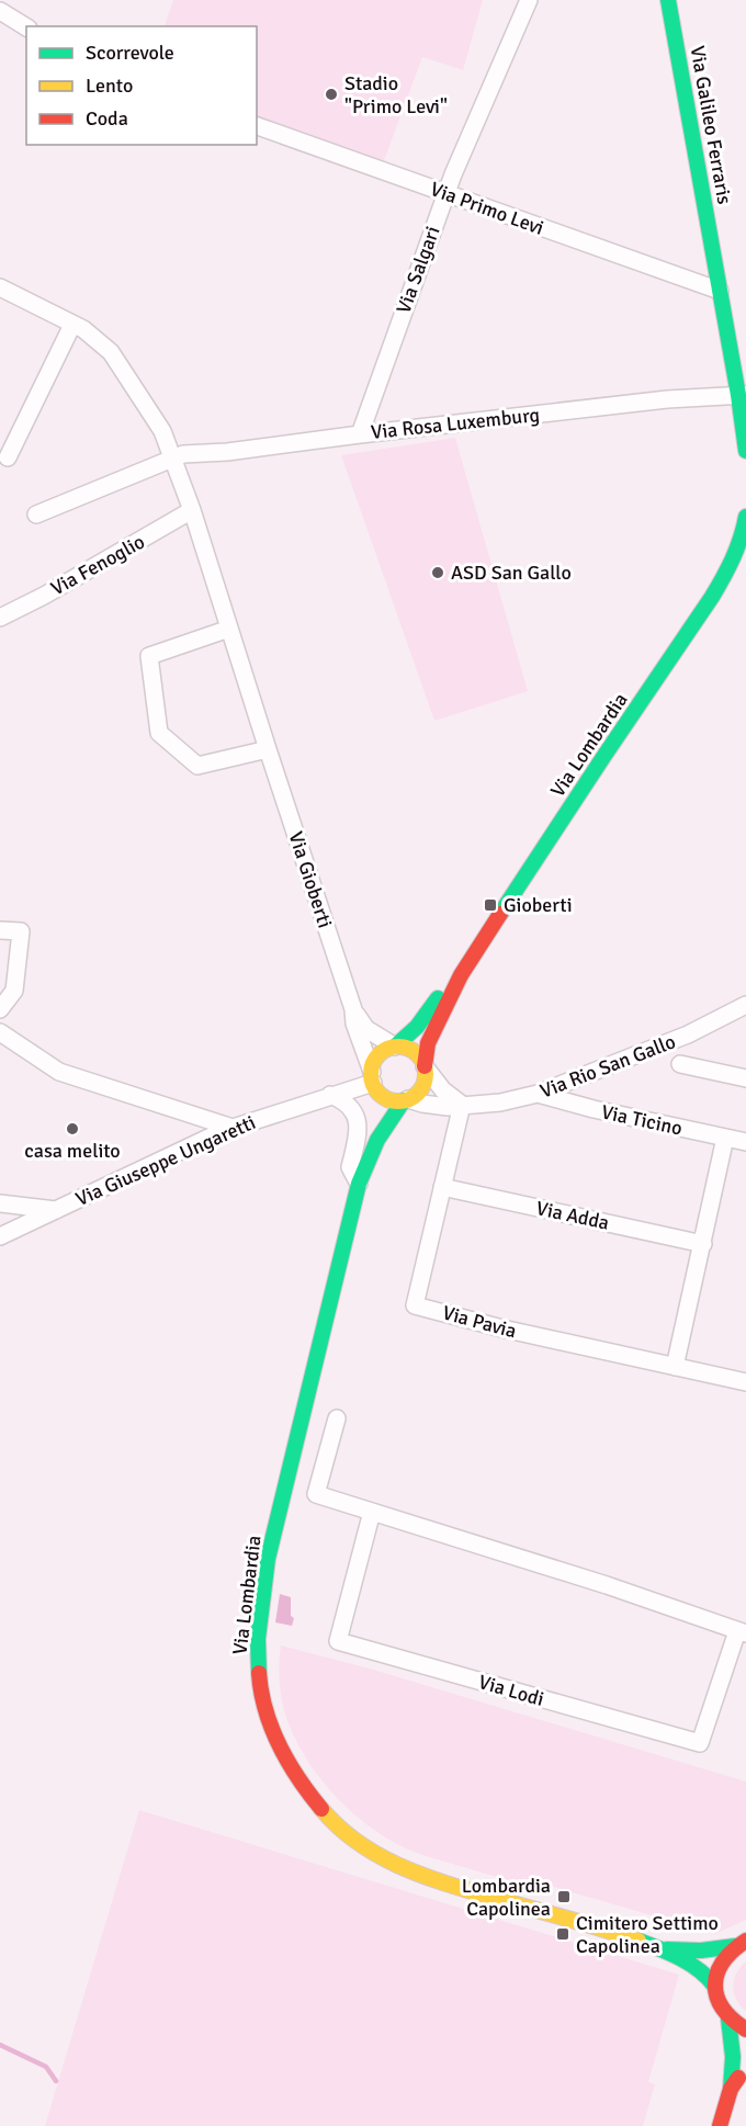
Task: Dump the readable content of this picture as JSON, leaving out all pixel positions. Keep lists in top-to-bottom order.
{
  "streets": {
    "main road": ["Via Galileo Ferraris", "Via Lombardia"],
    "street": [
      "Via Primo Levi",
      "Via Salgari",
      "Via Rosa Luxemburg",
      "Via Fenoglio",
      "Via Gioberti",
      "Via Rio San Gallo",
      "Via Ticino",
      "Via Giuseppe Ungaretti",
      "Via Adda",
      "Via Pavia",
      "Via Lodi"
    ]
  },
  "crossings": [
    ["Via Galileo Ferraris", "Via Primo Levi"],
    ["Via Galileo Ferraris", "Via Rosa Luxemburg"],
    ["Via Primo Levi", "Via Salgari"],
    ["Via Salgari", "Via Rosa Luxemburg"],
    ["Via Rosa Luxemburg", "Via Gioberti"],
    ["Via Fenoglio", "Via Gioberti"],
    ["Via Lombardia", "Via Gioberti"],
    ["Via Lombardia", "Via Rio San Gallo"],
    ["Via Lombardia", "Via Giuseppe Ungaretti"],
    ["Via Gioberti", "Via Rio San Gallo"],
    ["Via Gioberti", "Via Giuseppe Ungaretti"],
    ["Via Rio San Gallo", "Via Ticino"],
    ["Via Rio San Gallo", "Via Giuseppe Ungaretti"],
    ["Via Rio San Gallo", "Via Pavia"],
    ["Via Adda", "Via Pavia"]
  ],
  "places": {
    "other": ["Stadio \"Primo Levi\"", "ASD San Gallo", "casa melito"],
    "transit": ["Gioberti", "Lombardia Capolinea", "Cimitero Settimo Capolinea"]
  },
  "legend": ["Scorrevole", "Lento", "Coda"]
}
